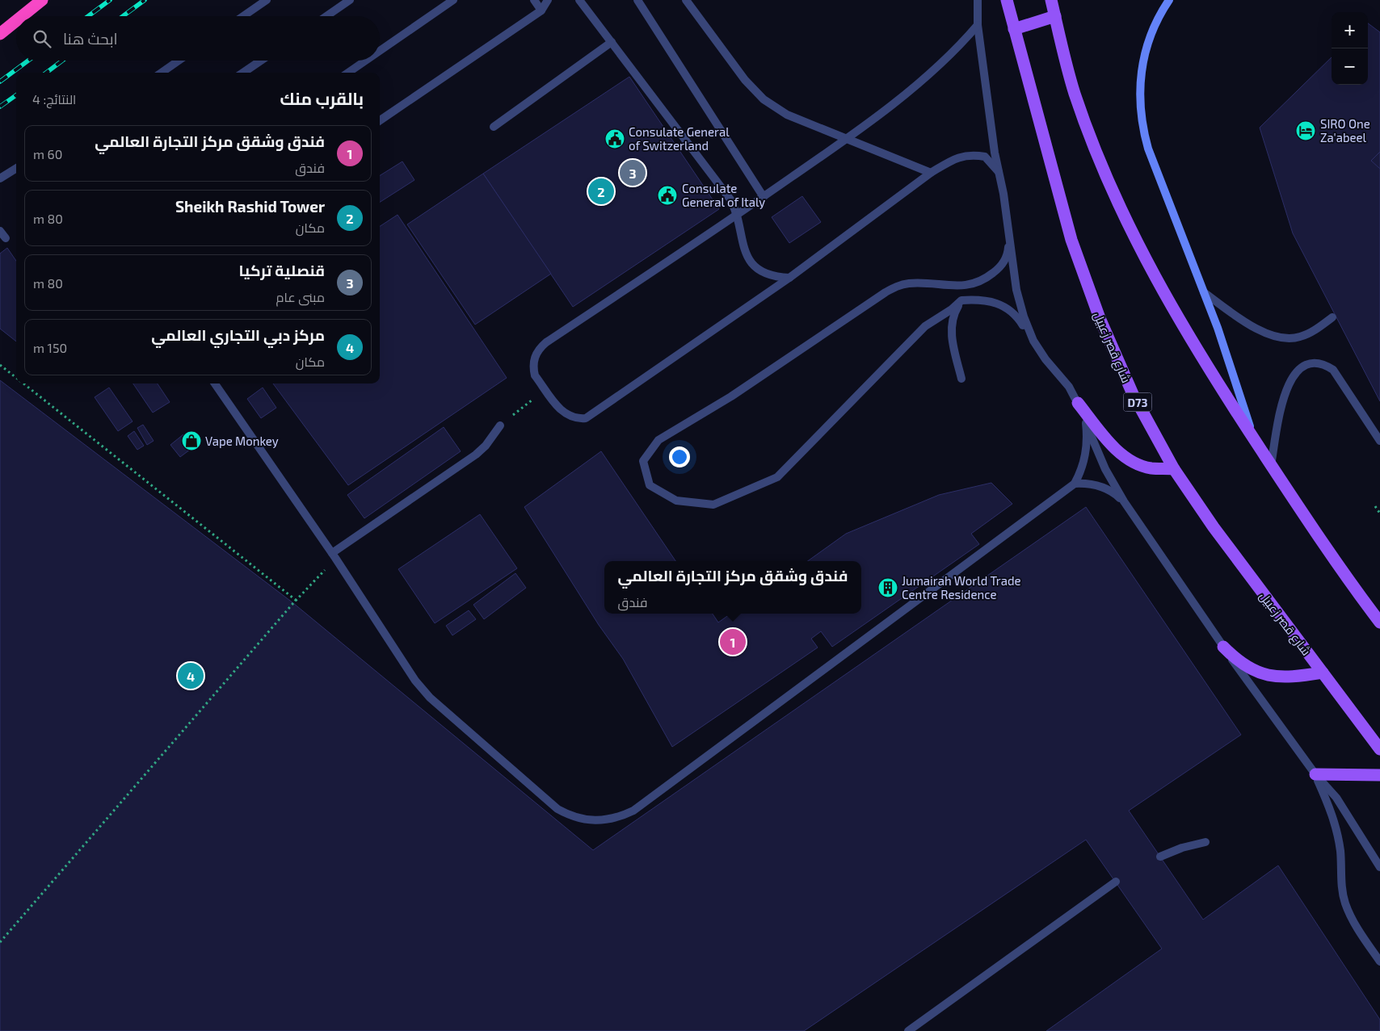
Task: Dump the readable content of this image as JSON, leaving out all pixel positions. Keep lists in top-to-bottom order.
{
  "streets": {
    "main road": ["شارع قصر زعبيل", "D73"]
  },
  "places": {
    "hotel": ["SIRO One Za'abeel"],
    "public building": ["Consulate General of Switzerland", "Consulate General of Italy"],
    "shop": ["Vape Monkey"],
    "building": ["Jumairah World Trade Centre Residence"]
  },
  "page": {
    "map_buttons": ["+", "−"],
    "search": "ابحث هنا",
    "heading": ["بالقرب منك", "النتائج: 4"],
    "list": [
      {
        "mark": "1",
        "name": "فندق وشقق مركز التجارة العالمي",
        "note": "فندق",
        "value": "60 m"
      },
      {
        "mark": "2",
        "name": "Sheikh Rashid Tower",
        "note": "مكان",
        "value": "80 m"
      },
      {
        "mark": "3",
        "name": "قنصلية تركيا",
        "note": "مبنى عام",
        "value": "80 m"
      },
      {
        "mark": "4",
        "name": "مركز دبي التجاري العالمي",
        "note": "مكان",
        "value": "150 m"
      }
    ],
    "pins": [
      "3",
      "2",
      "1",
      "4"
    ],
    "popup": ["فندق وشقق مركز التجارة العالمي", "فندق"]
  }
}
